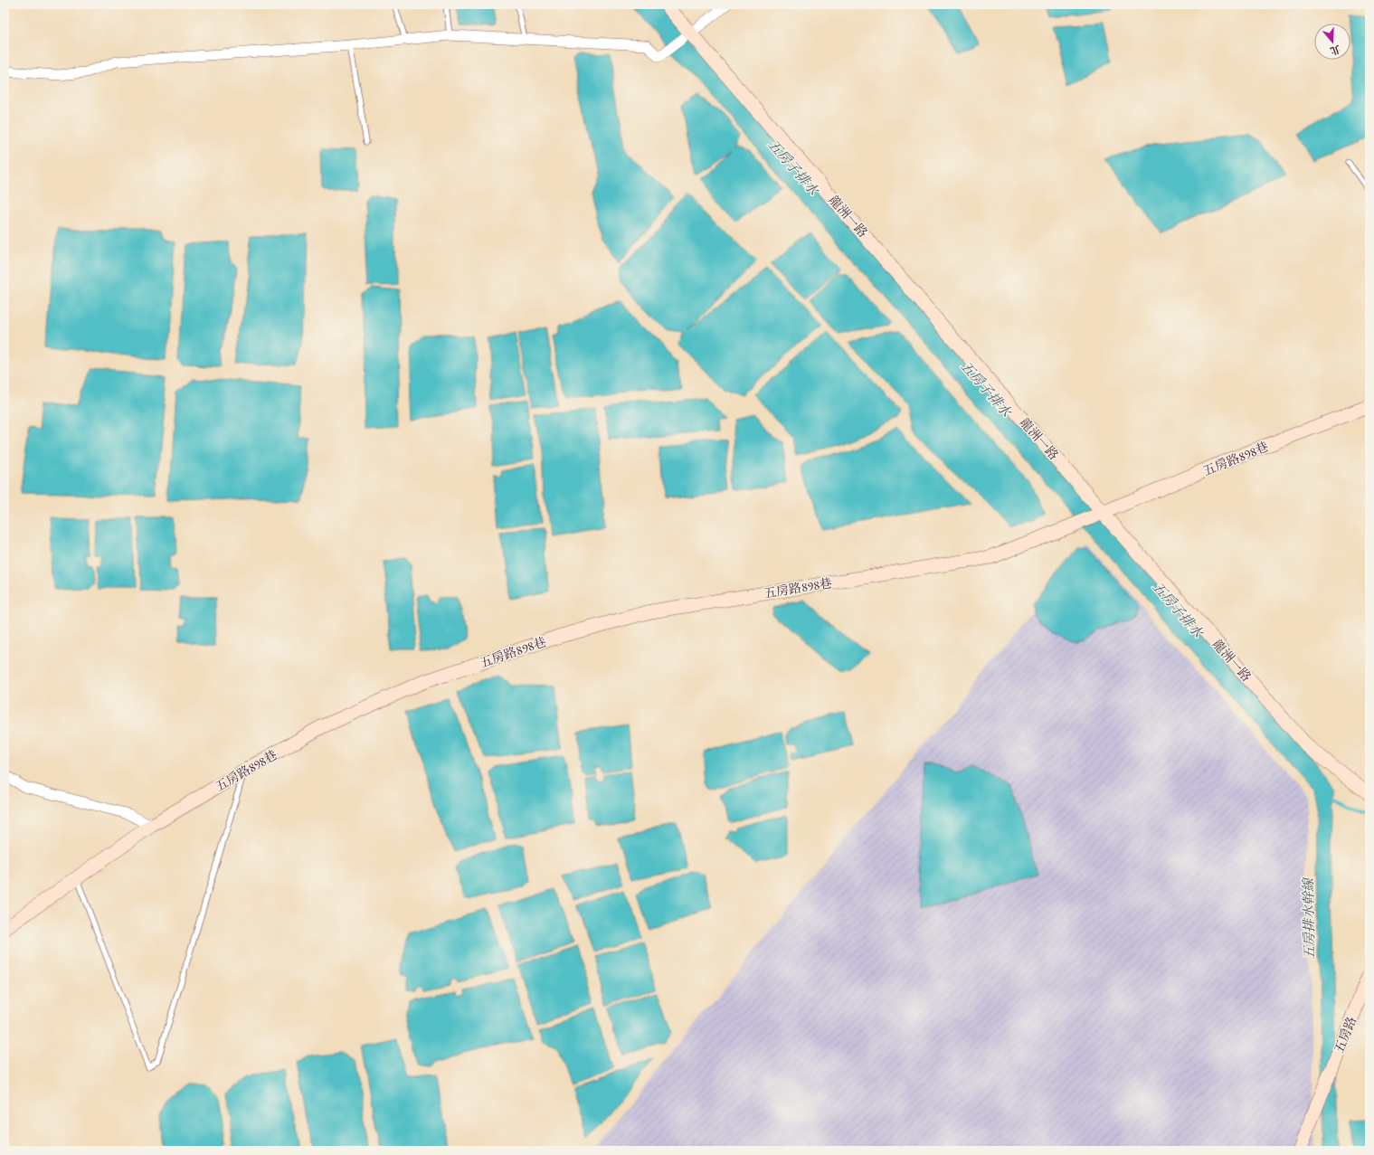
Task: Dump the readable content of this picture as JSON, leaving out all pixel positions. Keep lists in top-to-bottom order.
{
  "streets": {
    "street": ["龍洲一路", "五房路898巷", "五房路"]
  },
  "crossings": [
    ["龍洲一路", "五房路898巷"]
  ],
  "water": ["五房子排水", "五房排水幹線"],
  "north": "bottom"
}
